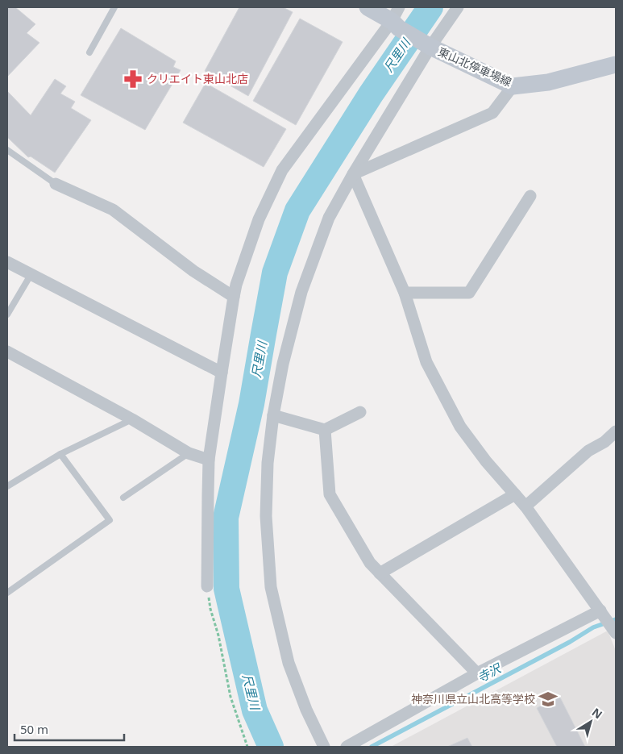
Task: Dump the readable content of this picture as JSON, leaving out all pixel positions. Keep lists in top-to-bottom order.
{
  "streets": {
    "main road": ["東山北停車場線"]
  },
  "water": ["尺里川", "寺沢"],
  "places": {
    "pharmacy": ["クリエイト東山北店"],
    "school or university": ["神奈川県立山北高等学校"]
  },
  "scale_bar": "50 m",
  "north": "top right"
}
